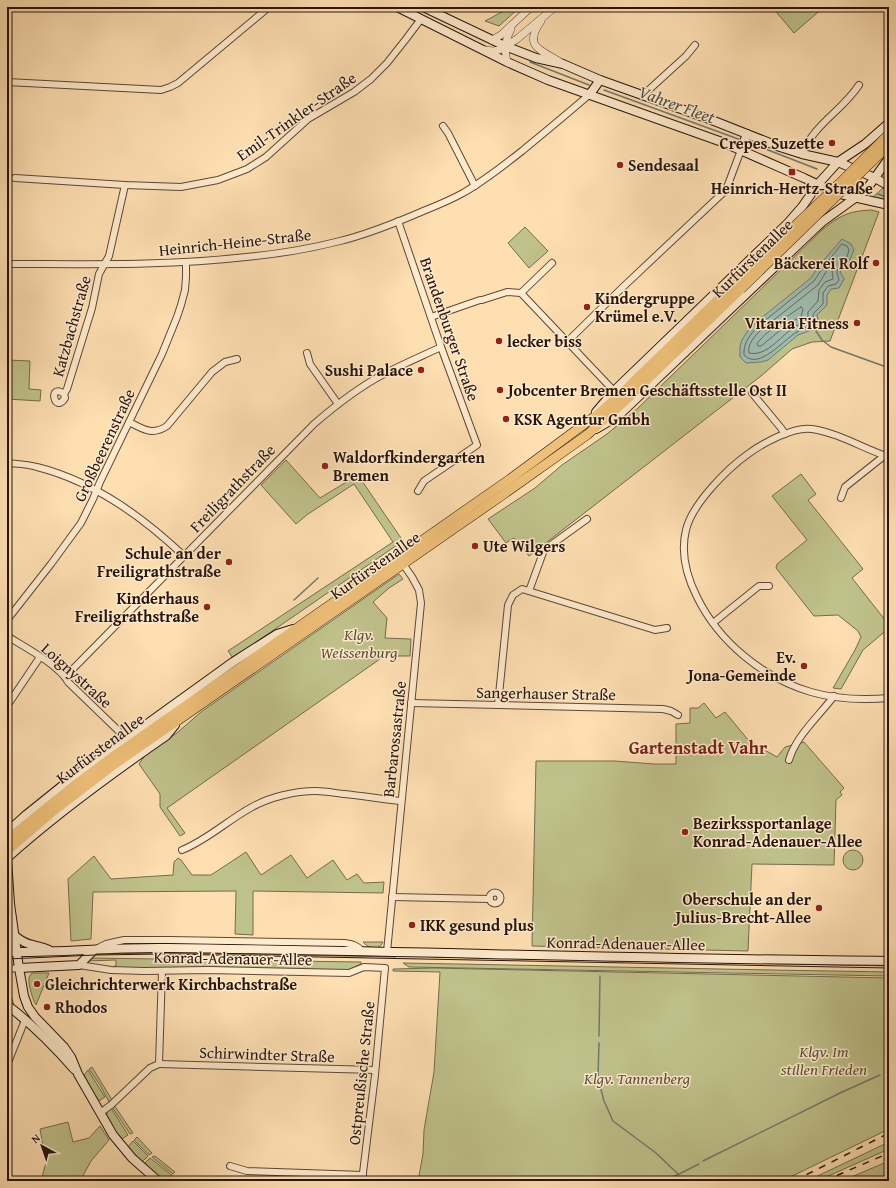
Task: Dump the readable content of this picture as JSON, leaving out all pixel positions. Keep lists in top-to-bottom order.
{
  "streets": {
    "main road": ["Kurfürstenallee", "Konrad-Adenauer-Allee"],
    "street": [
      "Emil-Trinkler-Straße",
      "Heinrich-Heine-Straße",
      "Katzbachstraße",
      "Brandenburger Straße",
      "Großbeerenstraße",
      "Freiligrathstraße",
      "Loignystraße",
      "Sangerhauser Straße",
      "Barbarossastraße",
      "Schirwindter Straße",
      "Ostpreußische Straße"
    ]
  },
  "crossings": [
    ["Emil-Trinkler-Straße", "Katzbachstraße"],
    ["Heinrich-Heine-Straße", "Katzbachstraße"],
    ["Heinrich-Heine-Straße", "Brandenburger Straße"],
    ["Heinrich-Heine-Straße", "Großbeerenstraße"],
    ["Kurfürstenallee", "Loignystraße"],
    ["Kurfürstenallee", "Barbarossastraße"],
    ["Brandenburger Straße", "Freiligrathstraße"],
    ["Freiligrathstraße", "Loignystraße"],
    ["Sangerhauser Straße", "Barbarossastraße"],
    ["Barbarossastraße", "Konrad-Adenauer-Allee"],
    ["Konrad-Adenauer-Allee", "Ostpreußische Straße"],
    ["Schirwindter Straße", "Ostpreußische Straße"]
  ],
  "districts": ["Gartenstadt Vahr"],
  "water": ["Vahrer Fleet"],
  "parks": ["Klgv. Weissenburg", "Klgv. Im stillen Frieden", "Klgv. Tannenberg"],
  "places": {
    "other": [
      "Crepes Suzette",
      "Sendesaal",
      "Bäckerei Rolf",
      "Kindergruppe Krümel e.V.",
      "Vitaria Fitness",
      "lecker biss",
      "Sushi Palace",
      "Jobcenter Bremen Geschäftsstelle Ost II",
      "KSK Agentur Gmbh",
      "Waldorfkindergarten Bremen",
      "Ute Wilgers",
      "Schule an der Freiligrathstraße",
      "Kinderhaus Freiligrathstraße",
      "Ev. Jona-Gemeinde",
      "Bezirkssportanlage Konrad-Adenauer-Allee",
      "Oberschule an der Julius-Brecht-Allee",
      "IKK gesund plus",
      "Gleichrichterwerk Kirchbachstraße",
      "Rhodos"
    ],
    "transit": ["Heinrich-Hertz-Straße"]
  },
  "north": "top left"
}
